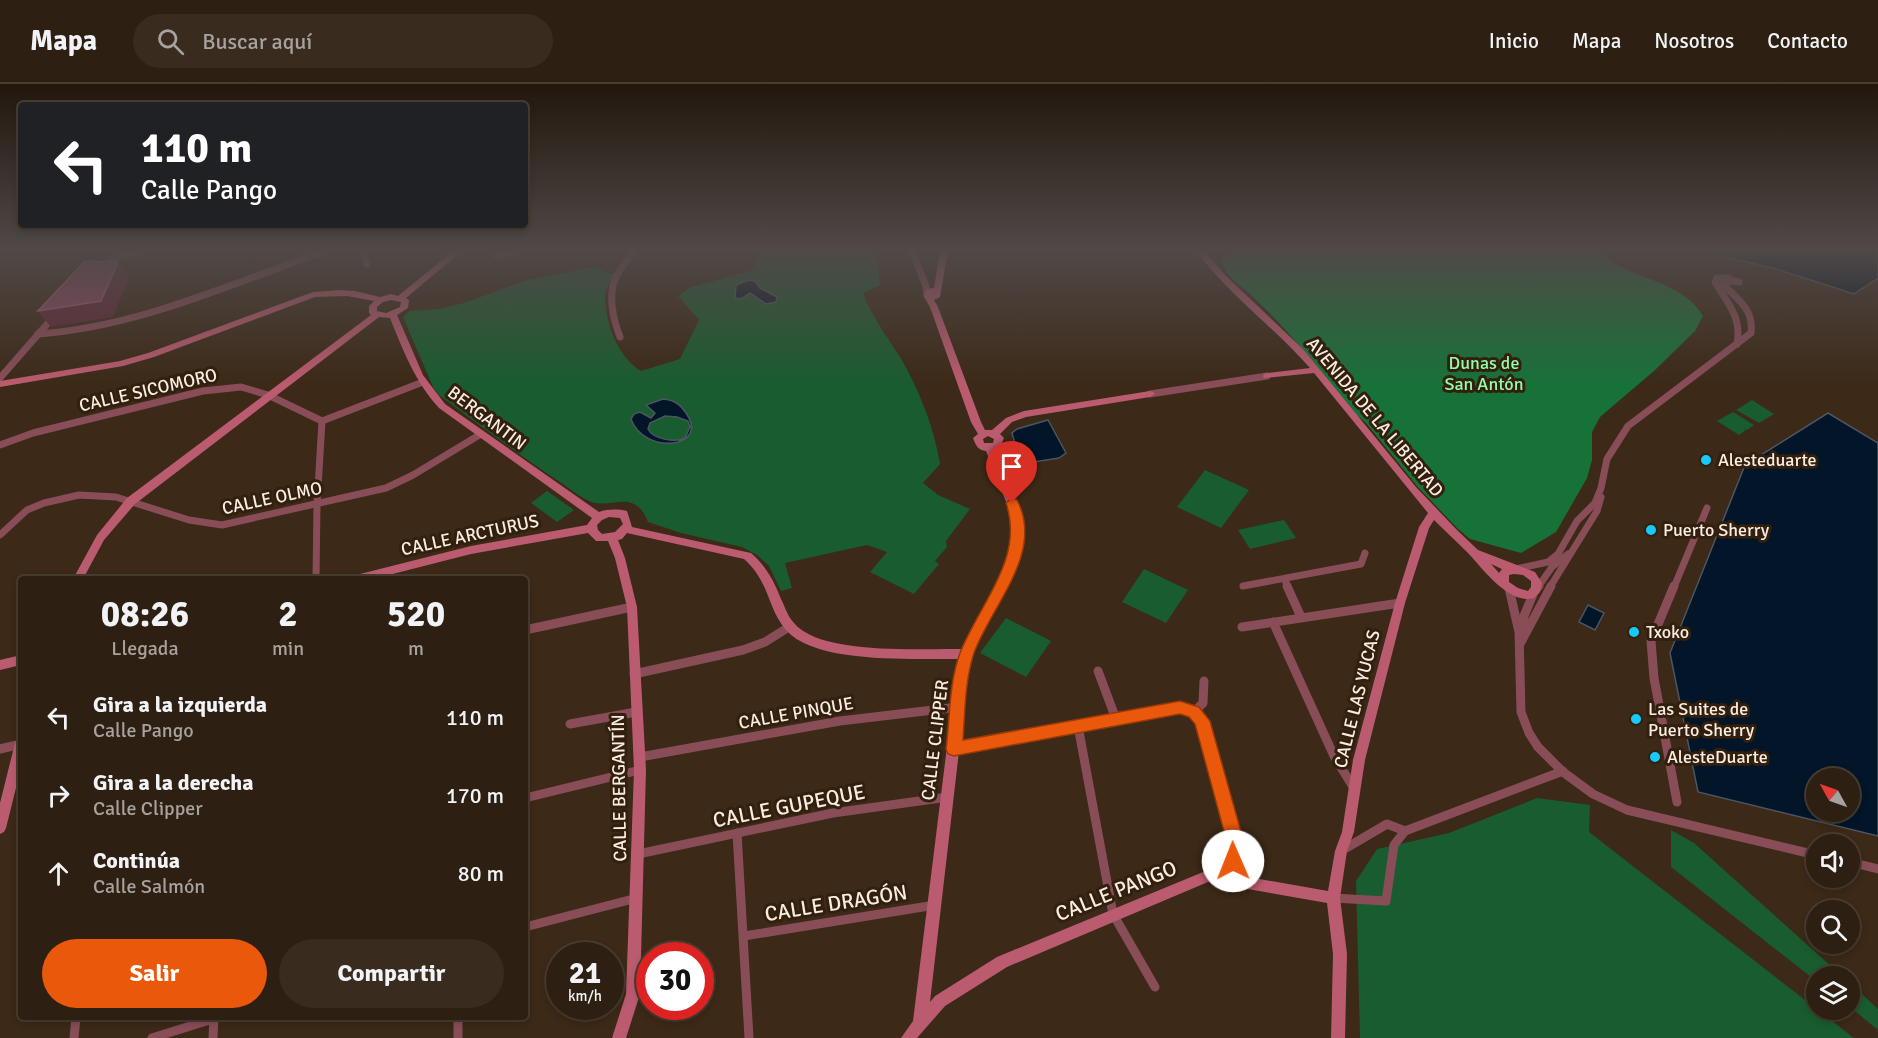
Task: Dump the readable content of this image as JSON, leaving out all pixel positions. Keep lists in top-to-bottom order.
{
  "streets": {
    "street": [
      "CALLE SICOMORO",
      "AVENIDA DE LA LIBERTAD",
      "BERGANTIN",
      "CALLE OLMO",
      "CALLE ARCTURUS",
      "CALLE LAS YUCAS",
      "CALLE PINQUE",
      "CALLE CLIPPER",
      "CALLE BERGANTÍN",
      "CALLE GUPEQUE",
      "CALLE PANGO",
      "CALLE DRAGÓN"
    ]
  },
  "crossings": [
    ["AVENIDA DE LA LIBERTAD", "CALLE LAS YUCAS"],
    ["BERGANTIN", "CALLE OLMO"],
    ["BERGANTIN", "CALLE ARCTURUS"],
    ["BERGANTIN", "CALLE BERGANTÍN"],
    ["CALLE ARCTURUS", "CALLE BERGANTÍN"],
    ["CALLE PINQUE", "CALLE CLIPPER"],
    ["CALLE PINQUE", "CALLE BERGANTÍN"],
    ["CALLE CLIPPER", "CALLE GUPEQUE"],
    ["CALLE CLIPPER", "CALLE PANGO"],
    ["CALLE CLIPPER", "CALLE DRAGÓN"],
    ["CALLE BERGANTÍN", "CALLE GUPEQUE"]
  ],
  "parks": ["Dunas de San Antón"],
  "places": [
    "Alesteduarte",
    "Puerto Sherry",
    "Txoko",
    "Las Suites de Puerto Sherry",
    "AlesteDuarte"
  ],
  "north": "top left",
  "page": {
    "header": "Mapa",
    "search": "Buscar aquí",
    "nav": [
      "Inicio",
      "Mapa",
      "Nosotros",
      "Contacto"
    ],
    "turn": ["110 m", "Calle Pango"],
    "eta": [
      "08:26",
      "Llegada",
      "2",
      "min",
      "520",
      "m"
    ],
    "list": [
      {
        "name": "Gira a la izquierda",
        "note": "Calle Pango",
        "value": "110 m"
      },
      {
        "name": "Gira a la derecha",
        "note": "Calle Clipper",
        "value": "170 m"
      },
      {
        "name": "Continúa",
        "note": "Calle Salmón",
        "value": "80 m"
      }
    ],
    "buttons": ["Salir", "Compartir"],
    "speed": "21 km/h",
    "limit": "30"
  }
}
